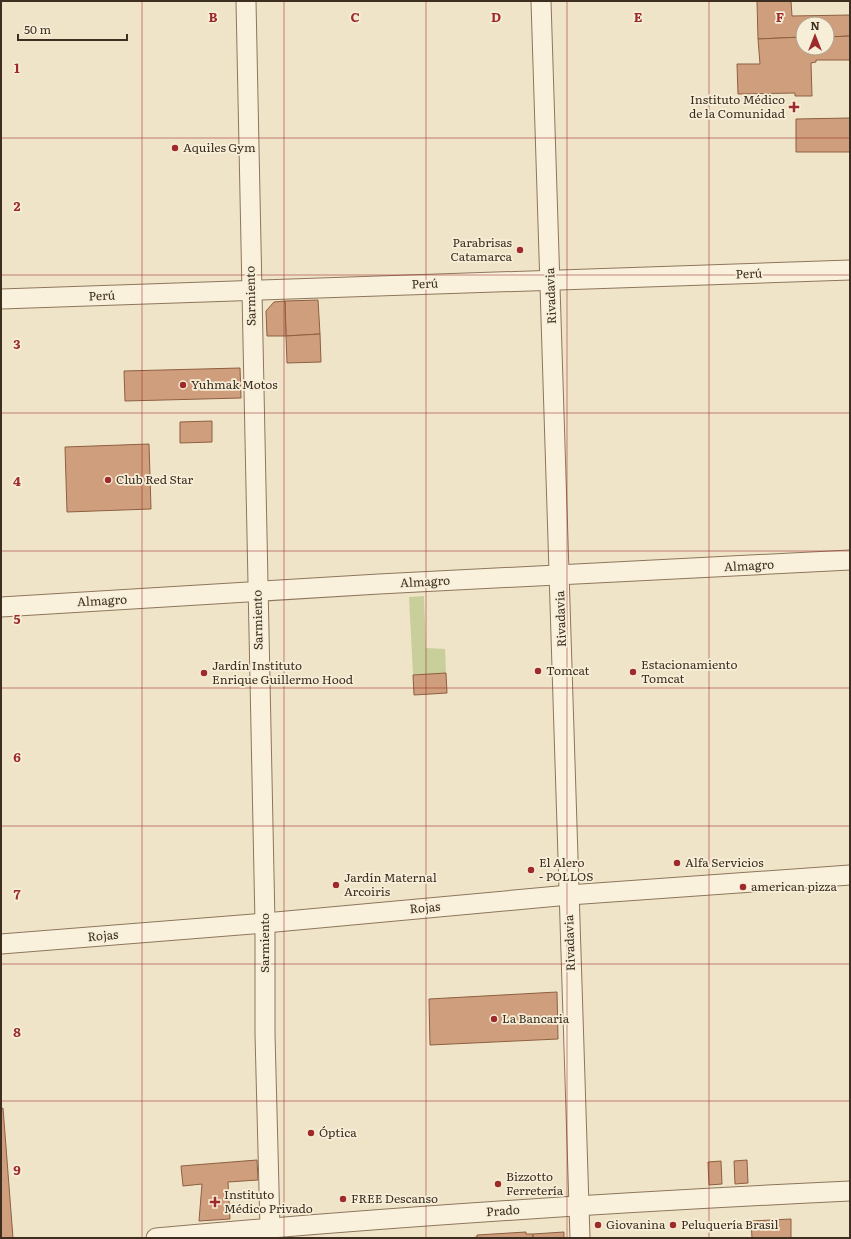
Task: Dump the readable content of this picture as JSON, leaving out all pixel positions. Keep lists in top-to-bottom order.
{
  "streets": {
    "street": [
      "Perú",
      "Sarmiento",
      "Rivadavia",
      "Almagro",
      "Rojas",
      "Prado"
    ]
  },
  "crossings": [
    ["Perú", "Sarmiento"],
    ["Perú", "Rivadavia"],
    ["Sarmiento", "Almagro"],
    ["Sarmiento", "Rojas"],
    ["Sarmiento", "Prado"],
    ["Rivadavia", "Almagro"],
    ["Rivadavia", "Rojas"],
    ["Rivadavia", "Prado"]
  ],
  "places": {
    "health": ["Instituto Médico de la Comunidad", "Instituto Médico Privado"],
    "other": [
      "Aquiles Gym",
      "Parabrisas Catamarca",
      "Yuhmak Motos",
      "Club Red Star",
      "Tomcat",
      "Estacionamiento Tomcat",
      "Jardín Instituto Enrique Guillermo Hood",
      "Alfa Servicios",
      "El Alero - POLLOS",
      "Jardín Maternal Arcoiris",
      "american pizza",
      "La Bancaria",
      "Óptica",
      "Bizzotto Ferretería",
      "FREE Descanso",
      "Giovanina",
      "Peluquería Brasil"
    ]
  },
  "scale_bar": "50 m",
  "north": "top",
  "grid": {
    "columns": [
      "B",
      "C",
      "D",
      "E",
      "F"
    ],
    "rows": [
      "1",
      "2",
      "3",
      "4",
      "5",
      "6",
      "7",
      "8",
      "9"
    ]
  }
}
